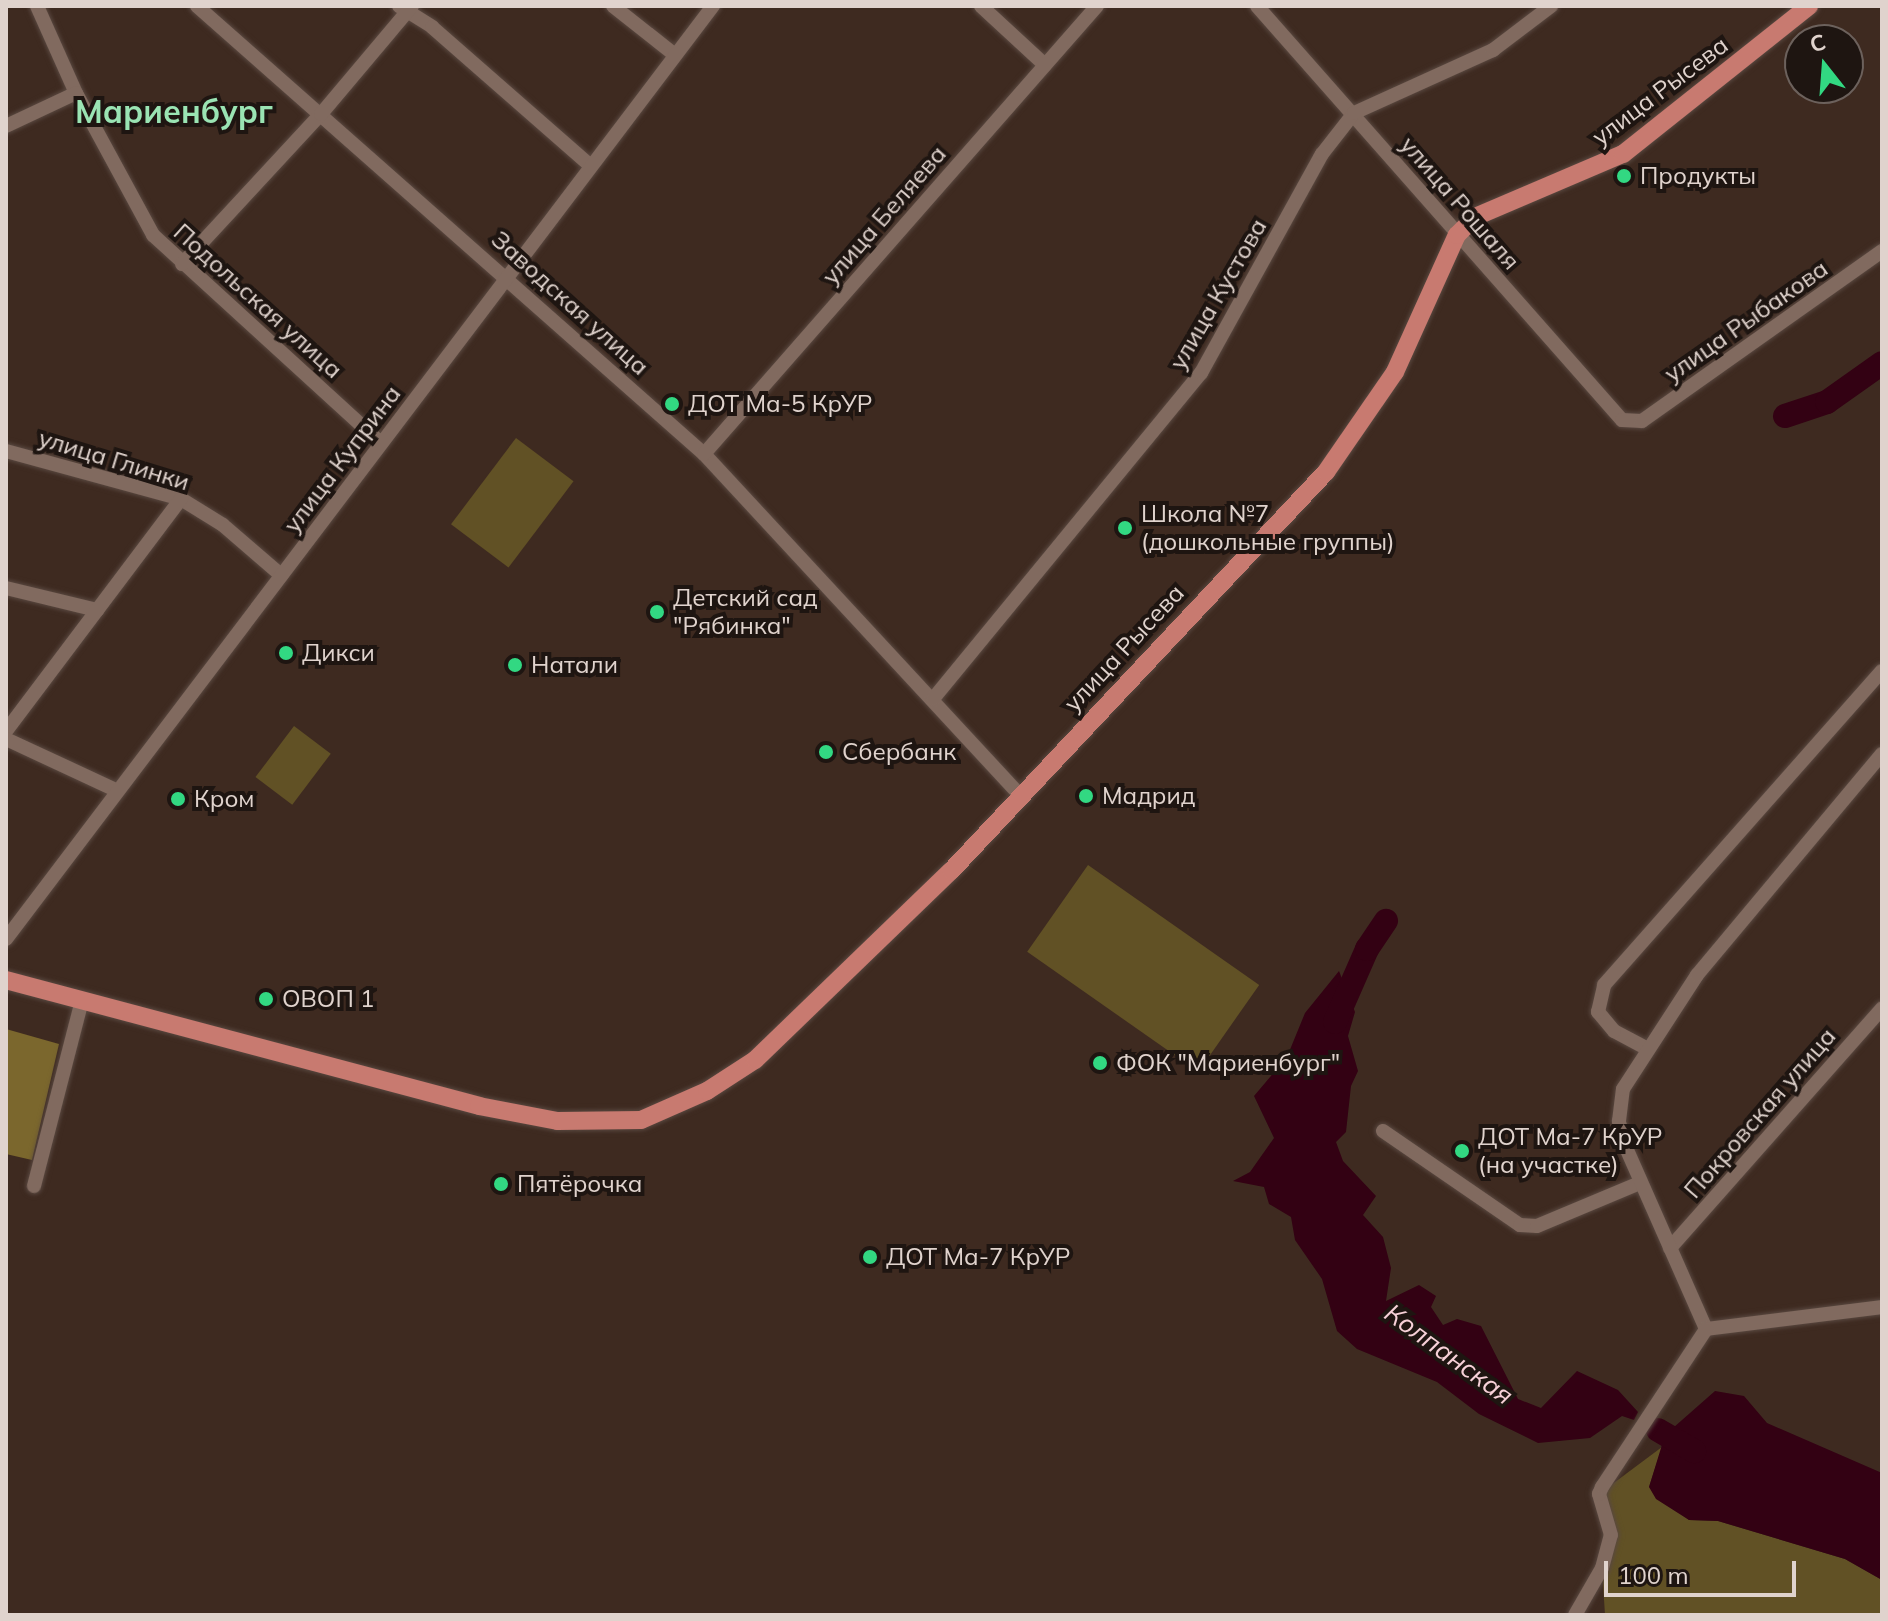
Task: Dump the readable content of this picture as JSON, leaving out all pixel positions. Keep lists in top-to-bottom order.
{
  "streets": {
    "main road": ["улица Рысева"],
    "street": [
      "улица Рошаля",
      "улица Беляева",
      "улица Кустова",
      "Подольская улица",
      "Заводская улица",
      "улица Рыбакова",
      "улица Куприна",
      "улица Глинки",
      "Покровская улица"
    ]
  },
  "crossings": [
    ["улица Рысева", "улица Рошаля"],
    ["улица Рысева", "Заводская улица"],
    ["улица Рошаля", "улица Кустова"],
    ["улица Рошаля", "улица Рыбакова"],
    ["улица Беляева", "Заводская улица"],
    ["улица Кустова", "Заводская улица"],
    ["Подольская улица", "улица Куприна"],
    ["Заводская улица", "улица Куприна"],
    ["улица Куприна", "улица Глинки"]
  ],
  "districts": ["Мариенбург"],
  "water": ["Колпанская"],
  "places": [
    "Продукты",
    "ДОТ Ма-5 КрУР",
    "Школа №7 (дошкольные группы)",
    "Детский сад \"Рябинка\"",
    "Дикси",
    "Натали",
    "Сбербанк",
    "Мадрид",
    "Кром",
    "ОВОП 1",
    "ФОК \"Мариенбург\"",
    "ДОТ Ма-7 КрУР (на участке)",
    "Пятёрочка",
    "ДОТ Ма-7 КрУР"
  ],
  "scale_bar": "100 m",
  "north": "top"
}
